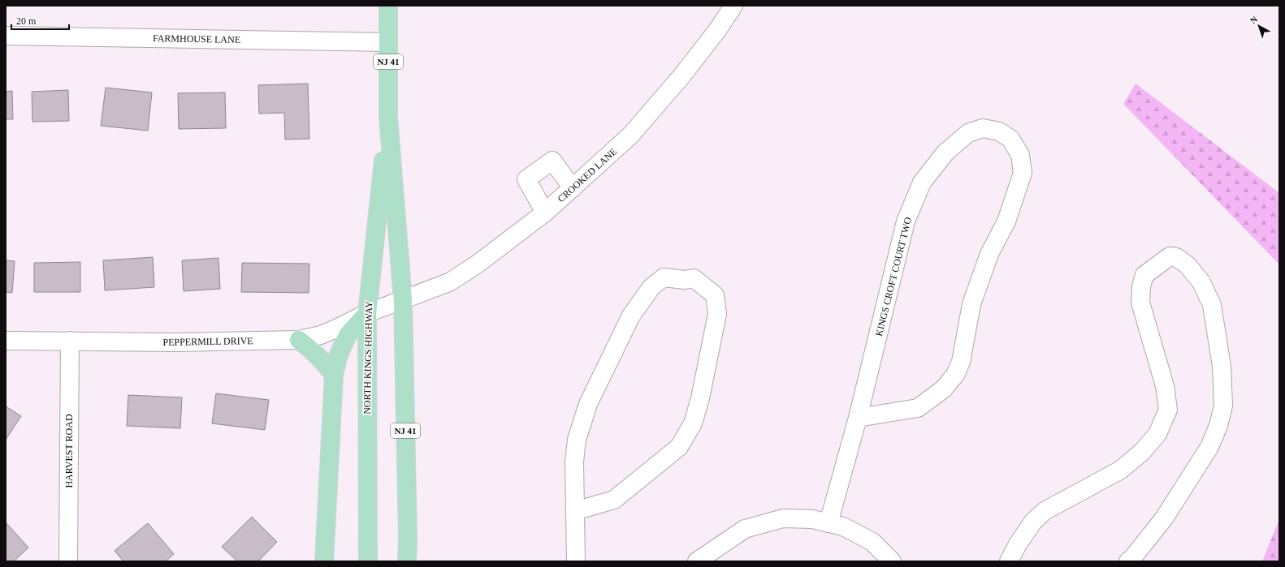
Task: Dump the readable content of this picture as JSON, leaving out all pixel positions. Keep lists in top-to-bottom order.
{
  "streets": {
    "main road": ["NJ 41", "NORTH KINGS HIGHWAY"],
    "street": [
      "FARMHOUSE LANE",
      "CROOKED LANE",
      "KINGS CROFT COURT TWO",
      "PEPPERMILL DRIVE",
      "HARVEST ROAD"
    ]
  },
  "crossings": [
    ["FARMHOUSE LANE", "NORTH KINGS HIGHWAY"],
    ["CROOKED LANE", "PEPPERMILL DRIVE"],
    ["CROOKED LANE", "NORTH KINGS HIGHWAY"],
    ["PEPPERMILL DRIVE", "NORTH KINGS HIGHWAY"],
    ["PEPPERMILL DRIVE", "HARVEST ROAD"]
  ],
  "scale_bar": "20 m",
  "north": "top left"
}
